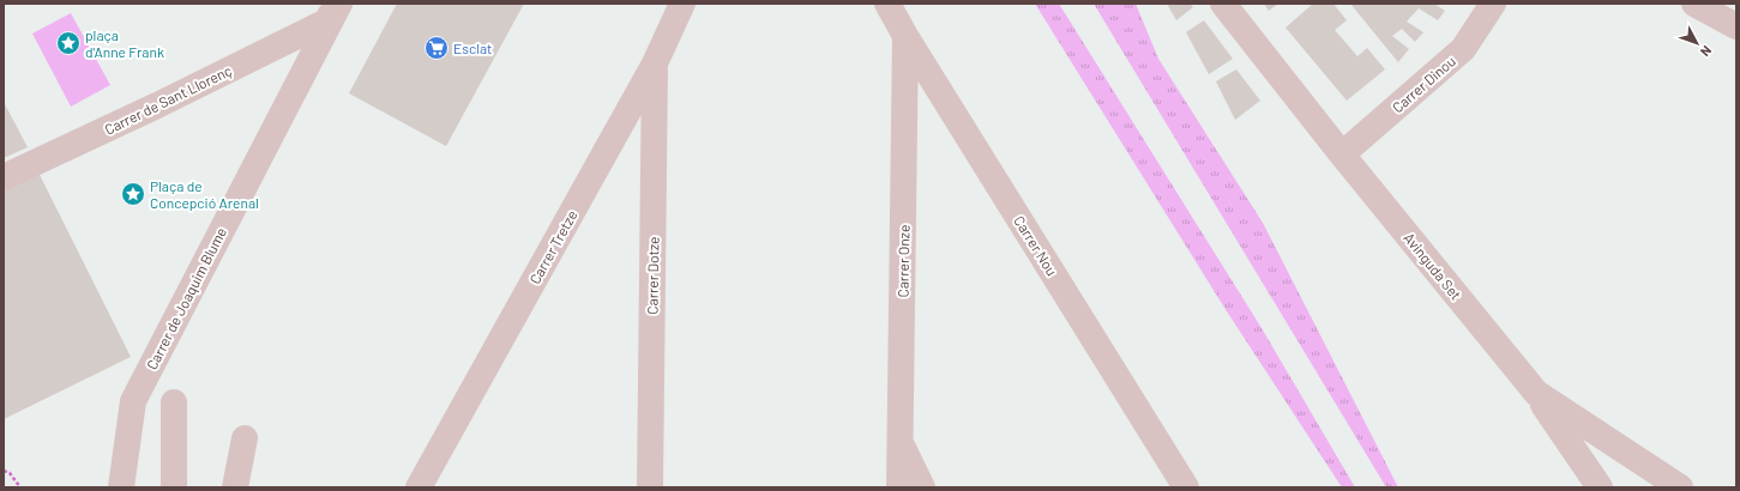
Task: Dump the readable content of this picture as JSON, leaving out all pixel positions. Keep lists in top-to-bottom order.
{
  "streets": {
    "street": [
      "Carrer Dinou",
      "Carrer de Sant Llorenç",
      "Carrer Nou",
      "Carrer Tretze",
      "Carrer Onze",
      "Avinguda Set",
      "Carrer Dotze",
      "Carrer de Joaquim Blume"
    ]
  },
  "crossings": [
    ["Carrer Dinou", "Avinguda Set"],
    ["Carrer de Sant Llorenç", "Carrer de Joaquim Blume"],
    ["Carrer Nou", "Carrer Onze"],
    ["Carrer Tretze", "Carrer Dotze"]
  ],
  "places": {
    "place": ["plaça d'Anne Frank", "Plaça de Concepció Arenal"],
    "supermarket": ["Esclat"]
  },
  "north": "bottom right"
}
